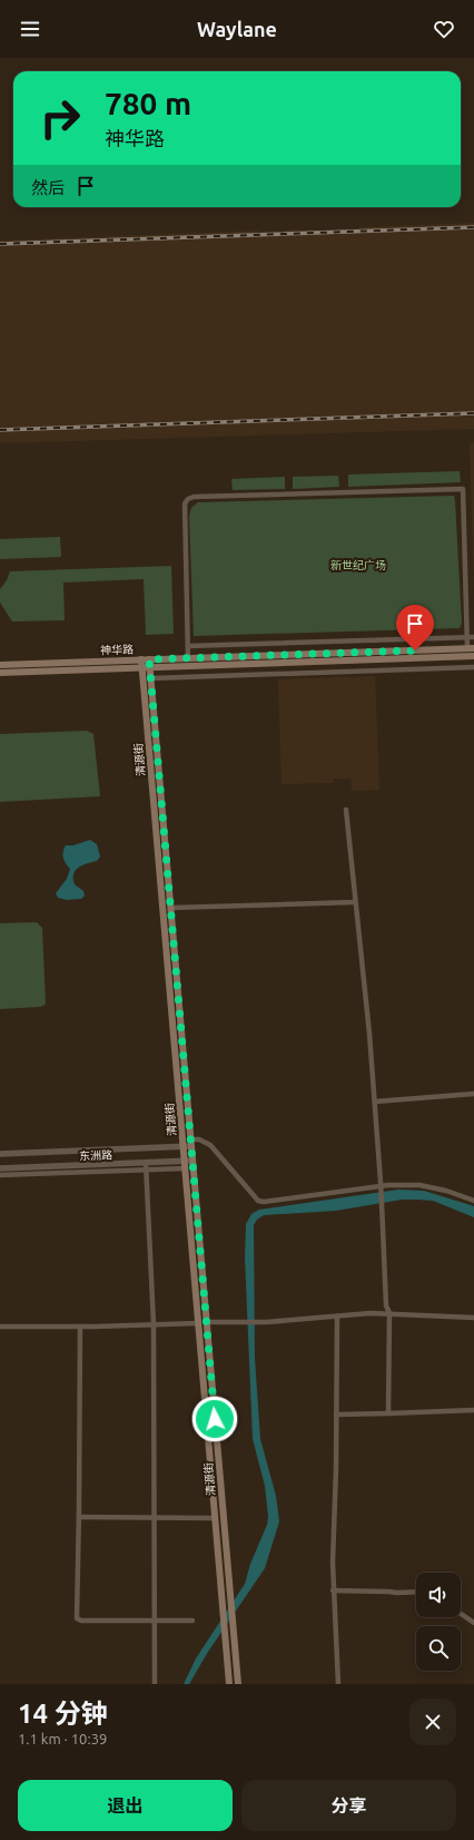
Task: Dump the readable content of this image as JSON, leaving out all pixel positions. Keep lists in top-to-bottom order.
{
  "streets": {
    "main road": ["神华路", "清源街"],
    "street": ["东洲路"]
  },
  "crossings": [
    ["神华路", "清源街"],
    ["清源街", "东洲路"]
  ],
  "parks": ["新世纪广场"],
  "page": {
    "header": "Waylane",
    "turn": ["780 m", "神华路"],
    "then": "然后",
    "heading": ["14 分钟", "1.1 km · 10:39"],
    "buttons": ["退出", "分享"]
  }
}
